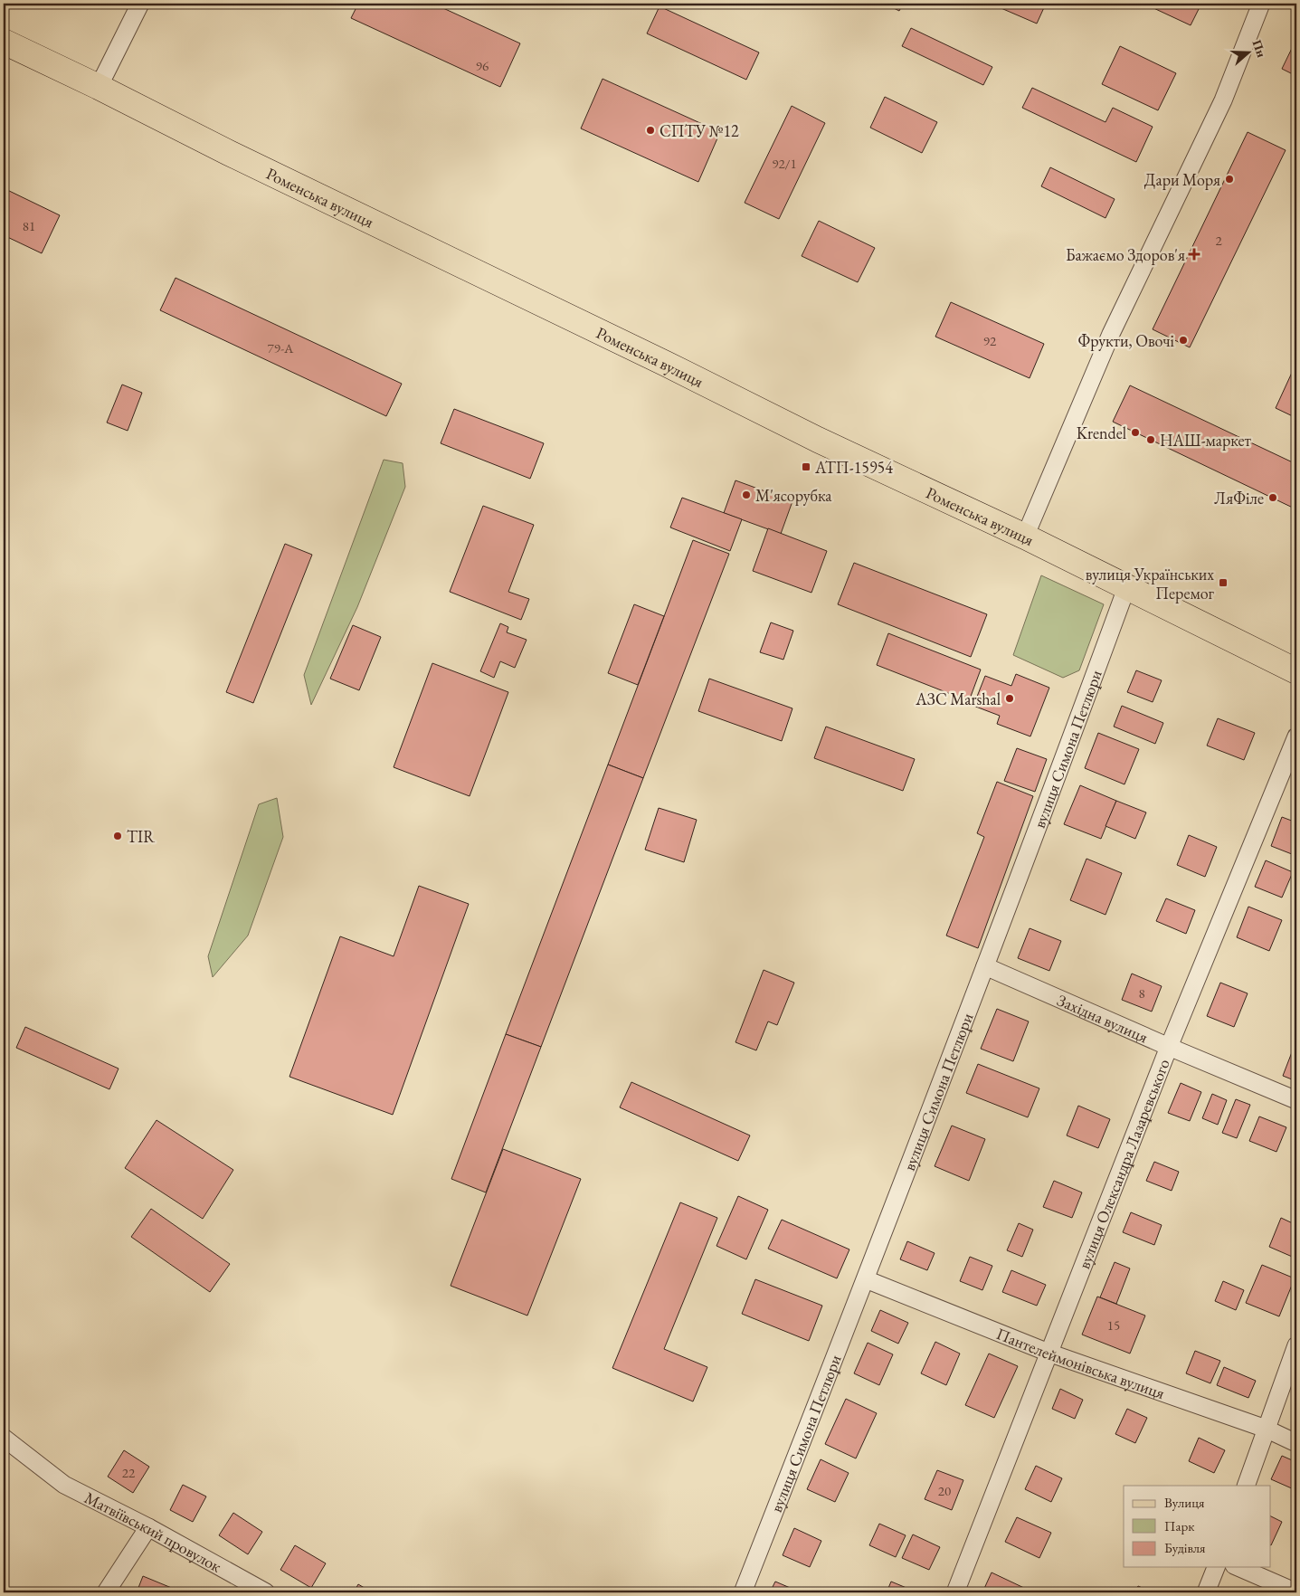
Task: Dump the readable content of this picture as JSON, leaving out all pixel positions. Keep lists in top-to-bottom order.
{
  "streets": {
    "main road": ["Роменська вулиця"],
    "street": [
      "вулиця Симона Петлюри",
      "Західна вулиця",
      "вулиця Олександра Лазаревського",
      "Пантелеймонівська вулиця",
      "Матвіївський провулок"
    ]
  },
  "crossings": [
    ["Роменська вулиця", "вулиця Симона Петлюри"],
    ["вулиця Симона Петлюри", "Західна вулиця"],
    ["вулиця Симона Петлюри", "Пантелеймонівська вулиця"],
    ["Західна вулиця", "вулиця Олександра Лазаревського"],
    ["вулиця Олександра Лазаревського", "Пантелеймонівська вулиця"]
  ],
  "places": {
    "other": [
      "СПТУ №12",
      "Дари Моря",
      "Фрукти, Овочі",
      "Krendel",
      "НАШ-маркет",
      "М'ясорубка",
      "ЛяФіле",
      "АЗС Marshal",
      "TIR"
    ],
    "health": ["Бажаємо Здоров'я"],
    "transit": ["АТП-15954", "вулиця Українських Перемог"]
  },
  "house_numbers": [
    "96",
    "92/1",
    "81",
    "2",
    "92",
    "79-А",
    "8",
    "15",
    "22",
    "20"
  ],
  "legend": ["Вулиця", "Парк", "Будівля"],
  "north": "right"
}
